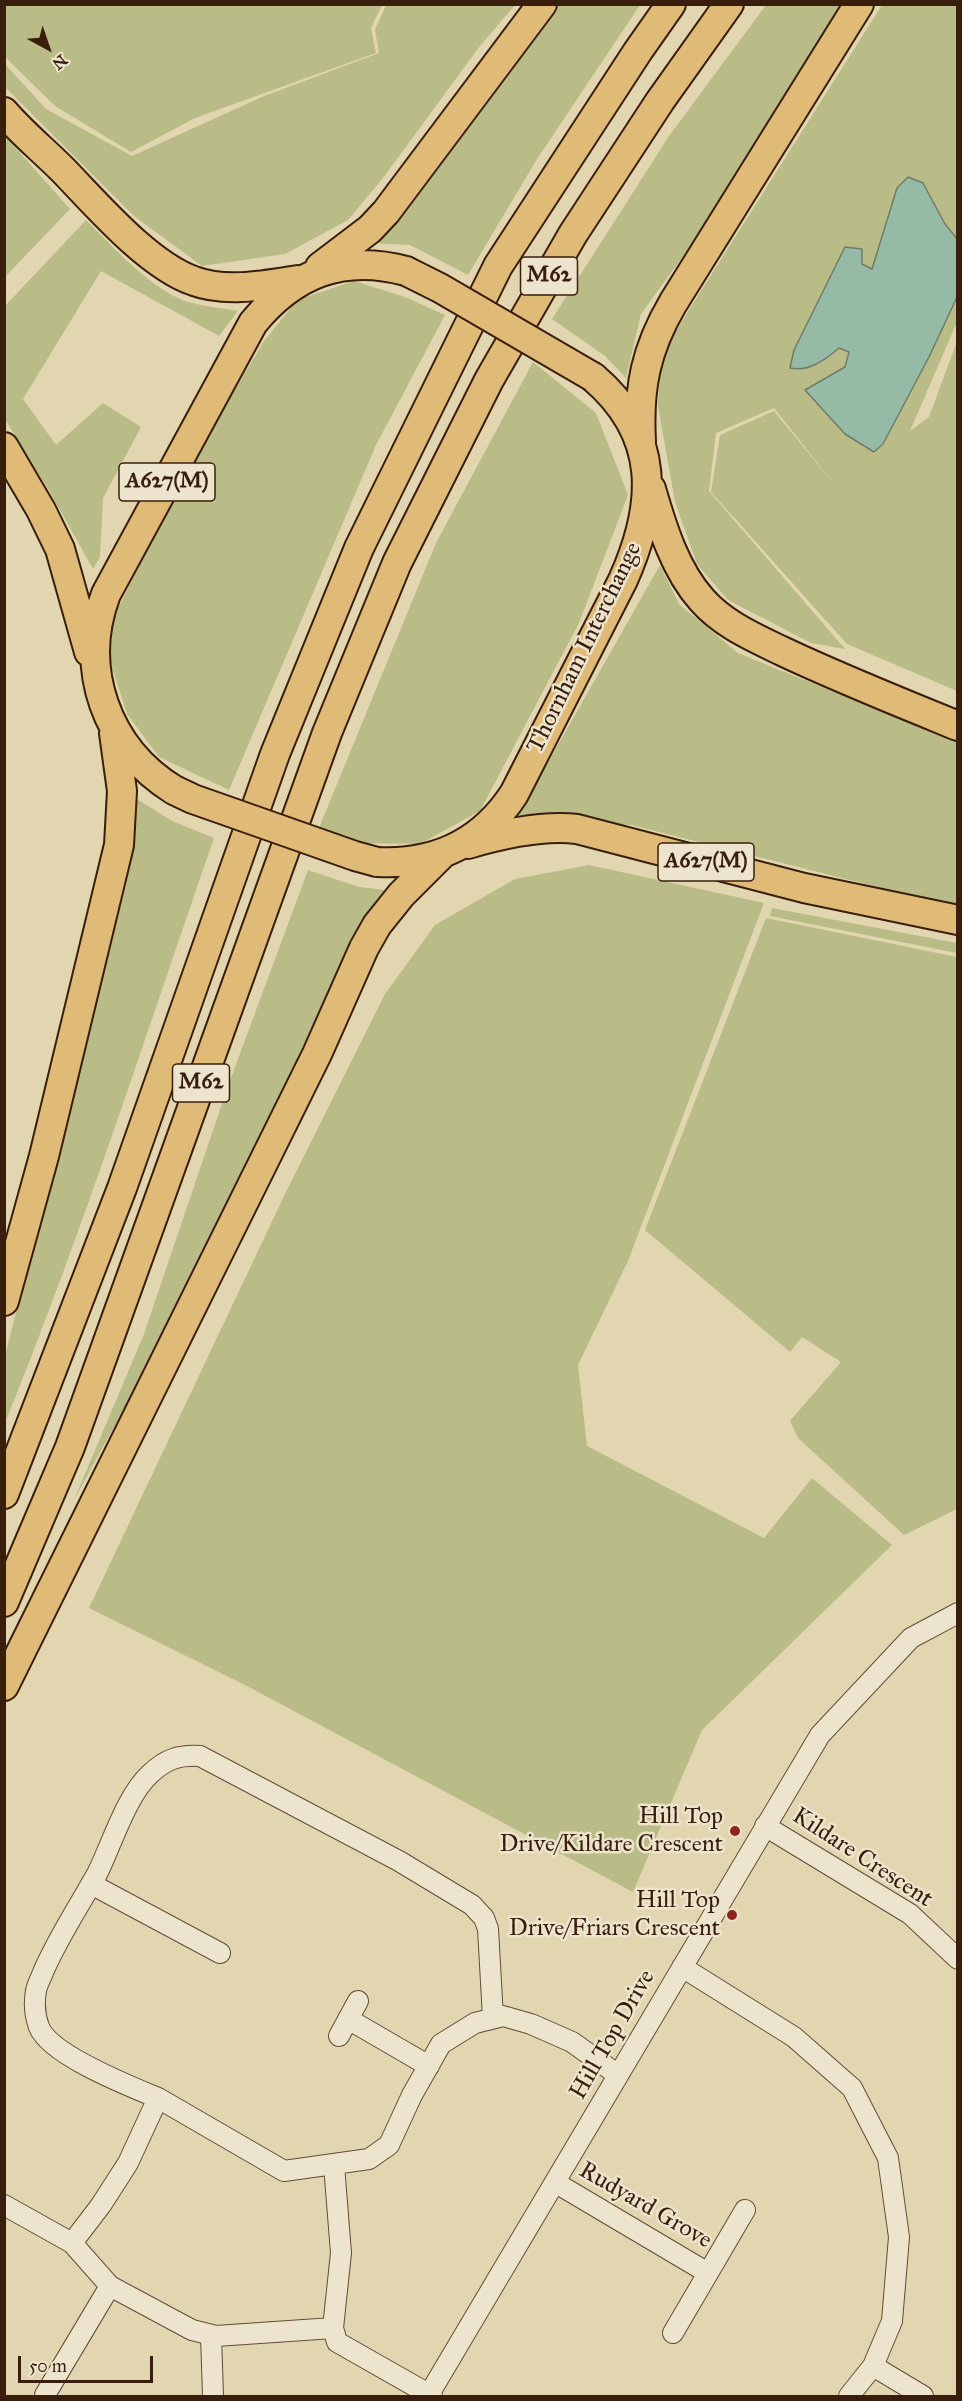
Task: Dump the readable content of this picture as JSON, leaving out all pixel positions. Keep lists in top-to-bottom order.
{
  "streets": {
    "highway": ["M62", "A627(M)", "Thornham Interchange"],
    "street": ["Kildare Crescent", "Hill Top Drive", "Rudyard Grove"]
  },
  "crossings": [
    ["A627(M)", "Thornham Interchange"],
    ["Kildare Crescent", "Hill Top Drive"],
    ["Hill Top Drive", "Rudyard Grove"]
  ],
  "places": ["Hill Top Drive/Kildare Crescent", "Hill Top Drive/Friars Crescent"],
  "scale_bar": "50 m",
  "north": "bottom right"
}
